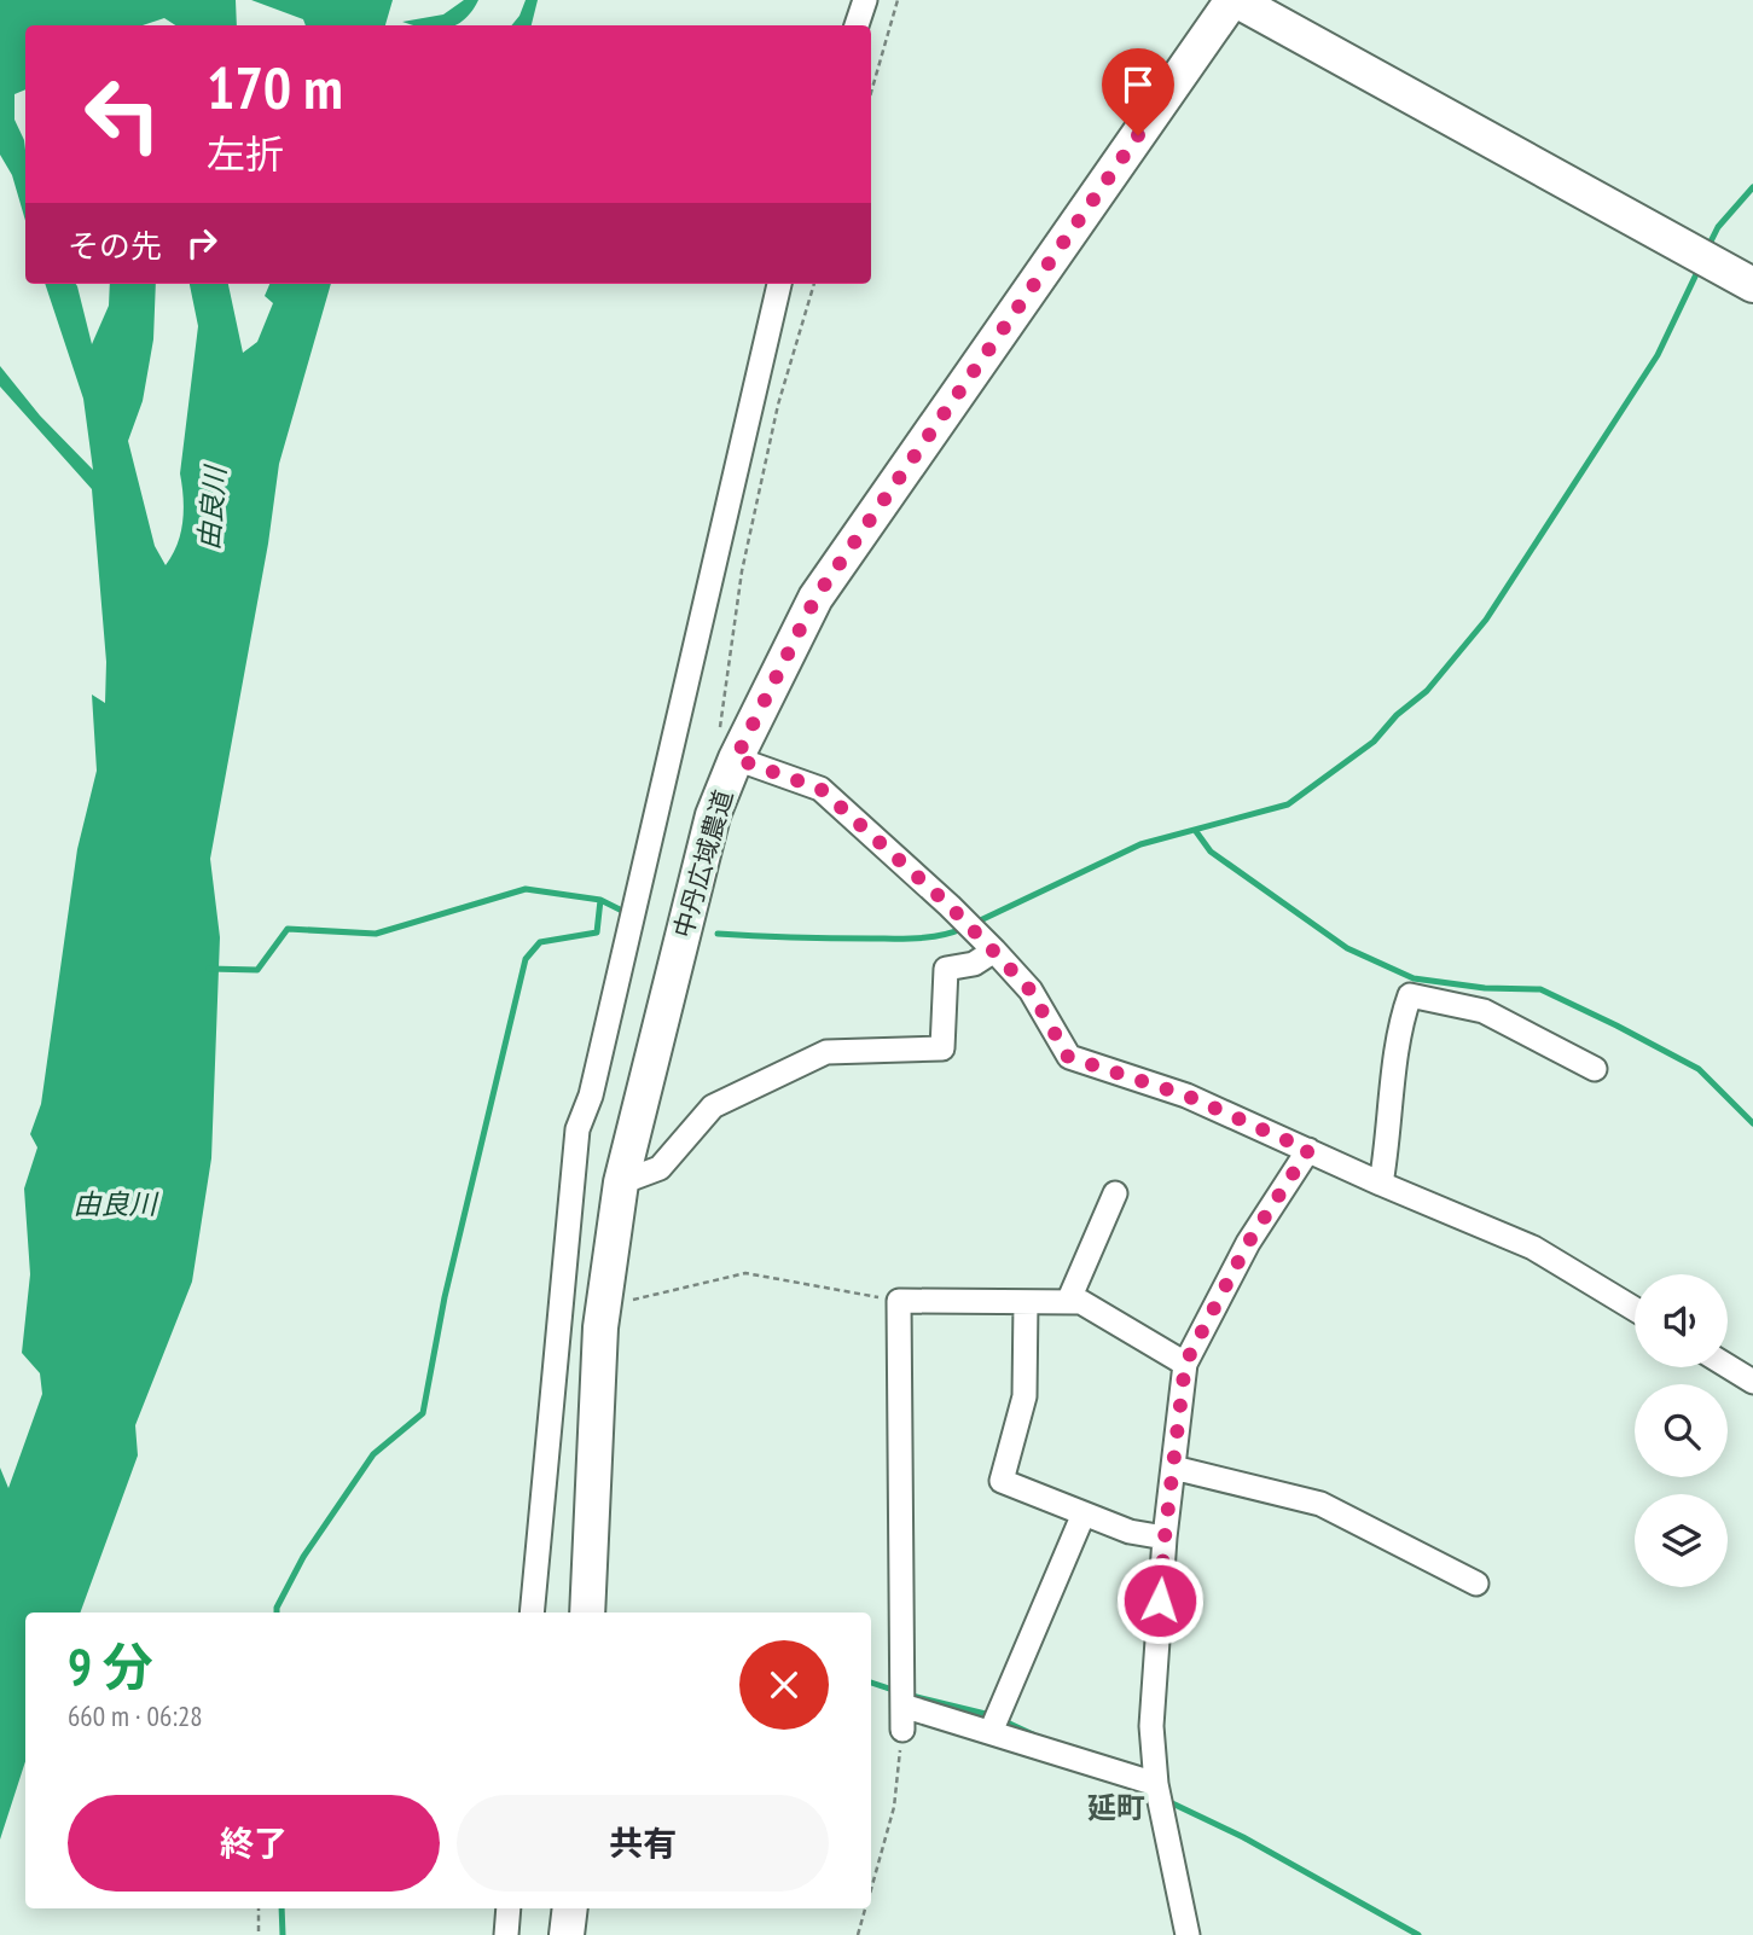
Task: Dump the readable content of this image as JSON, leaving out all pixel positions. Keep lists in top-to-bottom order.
{
  "streets": {
    "street": ["中丹広域農道"]
  },
  "districts": ["延町"],
  "water": ["由良川"],
  "page": {
    "turn": ["170 m", "左折"],
    "then": "その先",
    "heading": ["9 分", "660 m · 06:28"],
    "buttons": ["終了", "共有"]
  }
}
